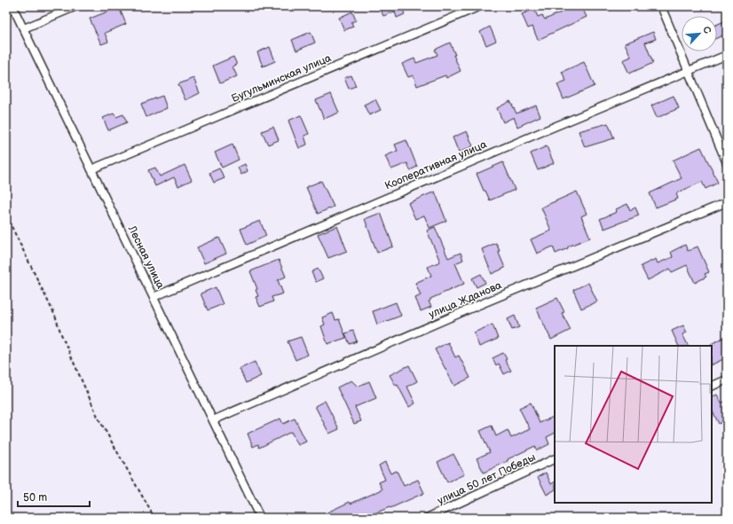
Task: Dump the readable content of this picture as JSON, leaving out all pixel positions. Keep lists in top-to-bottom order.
{
  "streets": {
    "street": [
      "Бугульминская улица",
      "Кооперативная улица",
      "Лесная улица",
      "улица Жданова",
      "улица 50 лет Победы"
    ]
  },
  "crossings": [
    ["Бугульминская улица", "Лесная улица"],
    ["Кооперативная улица", "Лесная улица"],
    ["Лесная улица", "улица Жданова"]
  ],
  "scale_bar": "50 m",
  "north": "top right"
}
